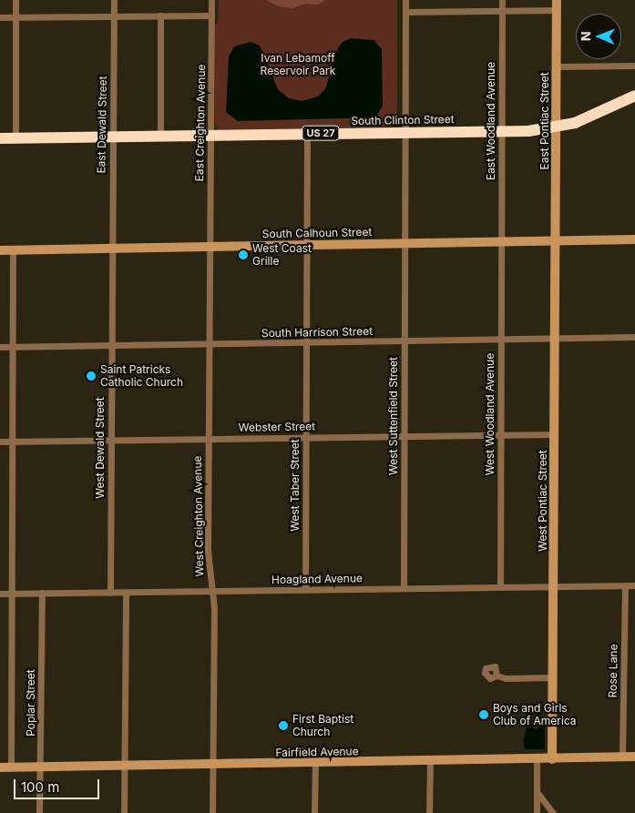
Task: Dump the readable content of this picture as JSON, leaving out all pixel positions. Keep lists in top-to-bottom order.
{
  "streets": {
    "highway": ["South Clinton Street", "US 27"],
    "street": [
      "East Woodland Avenue",
      "East Pontiac Street",
      "East Creighton Avenue",
      "East Dewald Street",
      "South Calhoun Street",
      "South Harrison Street",
      "West Woodland Avenue",
      "West Suttenfield Street",
      "Webster Street",
      "West Dewald Street",
      "West Taber Street",
      "West Pontiac Street",
      "West Creighton Avenue",
      "Hoagland Avenue",
      "Rose Lane",
      "Poplar Street",
      "Fairfield Avenue"
    ]
  },
  "crossings": [
    ["South Clinton Street", "East Woodland Avenue"],
    ["South Clinton Street", "East Pontiac Street"],
    ["South Clinton Street", "East Creighton Avenue"],
    ["South Clinton Street", "East Dewald Street"],
    ["South Clinton Street", "West Suttenfield Street"],
    ["South Clinton Street", "West Taber Street"],
    ["East Woodland Avenue", "South Calhoun Street"],
    ["East Woodland Avenue", "West Woodland Avenue"],
    ["East Pontiac Street", "South Calhoun Street"],
    ["East Pontiac Street", "West Pontiac Street"],
    ["East Creighton Avenue", "South Calhoun Street"],
    ["East Creighton Avenue", "West Creighton Avenue"],
    ["East Dewald Street", "South Calhoun Street"],
    ["East Dewald Street", "West Dewald Street"],
    ["South Calhoun Street", "West Woodland Avenue"],
    ["South Calhoun Street", "West Suttenfield Street"],
    ["South Calhoun Street", "West Dewald Street"],
    ["South Calhoun Street", "West Taber Street"],
    ["South Calhoun Street", "West Pontiac Street"],
    ["South Calhoun Street", "West Creighton Avenue"],
    ["South Harrison Street", "West Woodland Avenue"],
    ["South Harrison Street", "West Suttenfield Street"],
    ["South Harrison Street", "West Dewald Street"],
    ["South Harrison Street", "West Taber Street"],
    ["South Harrison Street", "West Pontiac Street"],
    ["South Harrison Street", "West Creighton Avenue"],
    ["West Woodland Avenue", "Webster Street"],
    ["West Woodland Avenue", "Hoagland Avenue"],
    ["West Suttenfield Street", "Webster Street"],
    ["West Suttenfield Street", "Hoagland Avenue"],
    ["Webster Street", "West Dewald Street"],
    ["Webster Street", "West Taber Street"],
    ["Webster Street", "West Pontiac Street"],
    ["Webster Street", "West Creighton Avenue"],
    ["West Dewald Street", "Hoagland Avenue"],
    ["West Taber Street", "Hoagland Avenue"],
    ["West Pontiac Street", "Hoagland Avenue"],
    ["West Pontiac Street", "Fairfield Avenue"],
    ["West Creighton Avenue", "Hoagland Avenue"],
    ["West Creighton Avenue", "Fairfield Avenue"],
    ["Hoagland Avenue", "Rose Lane"],
    ["Hoagland Avenue", "Poplar Street"],
    ["Rose Lane", "Fairfield Avenue"],
    ["Poplar Street", "Fairfield Avenue"]
  ],
  "parks": ["Ivan Lebamoff Reservoir Park"],
  "places": [
    "West Coast Grille",
    "Saint Patricks Catholic Church",
    "Boys and Girls Club of America",
    "First Baptist Church"
  ],
  "scale_bar": "100 m",
  "north": "left"
}
